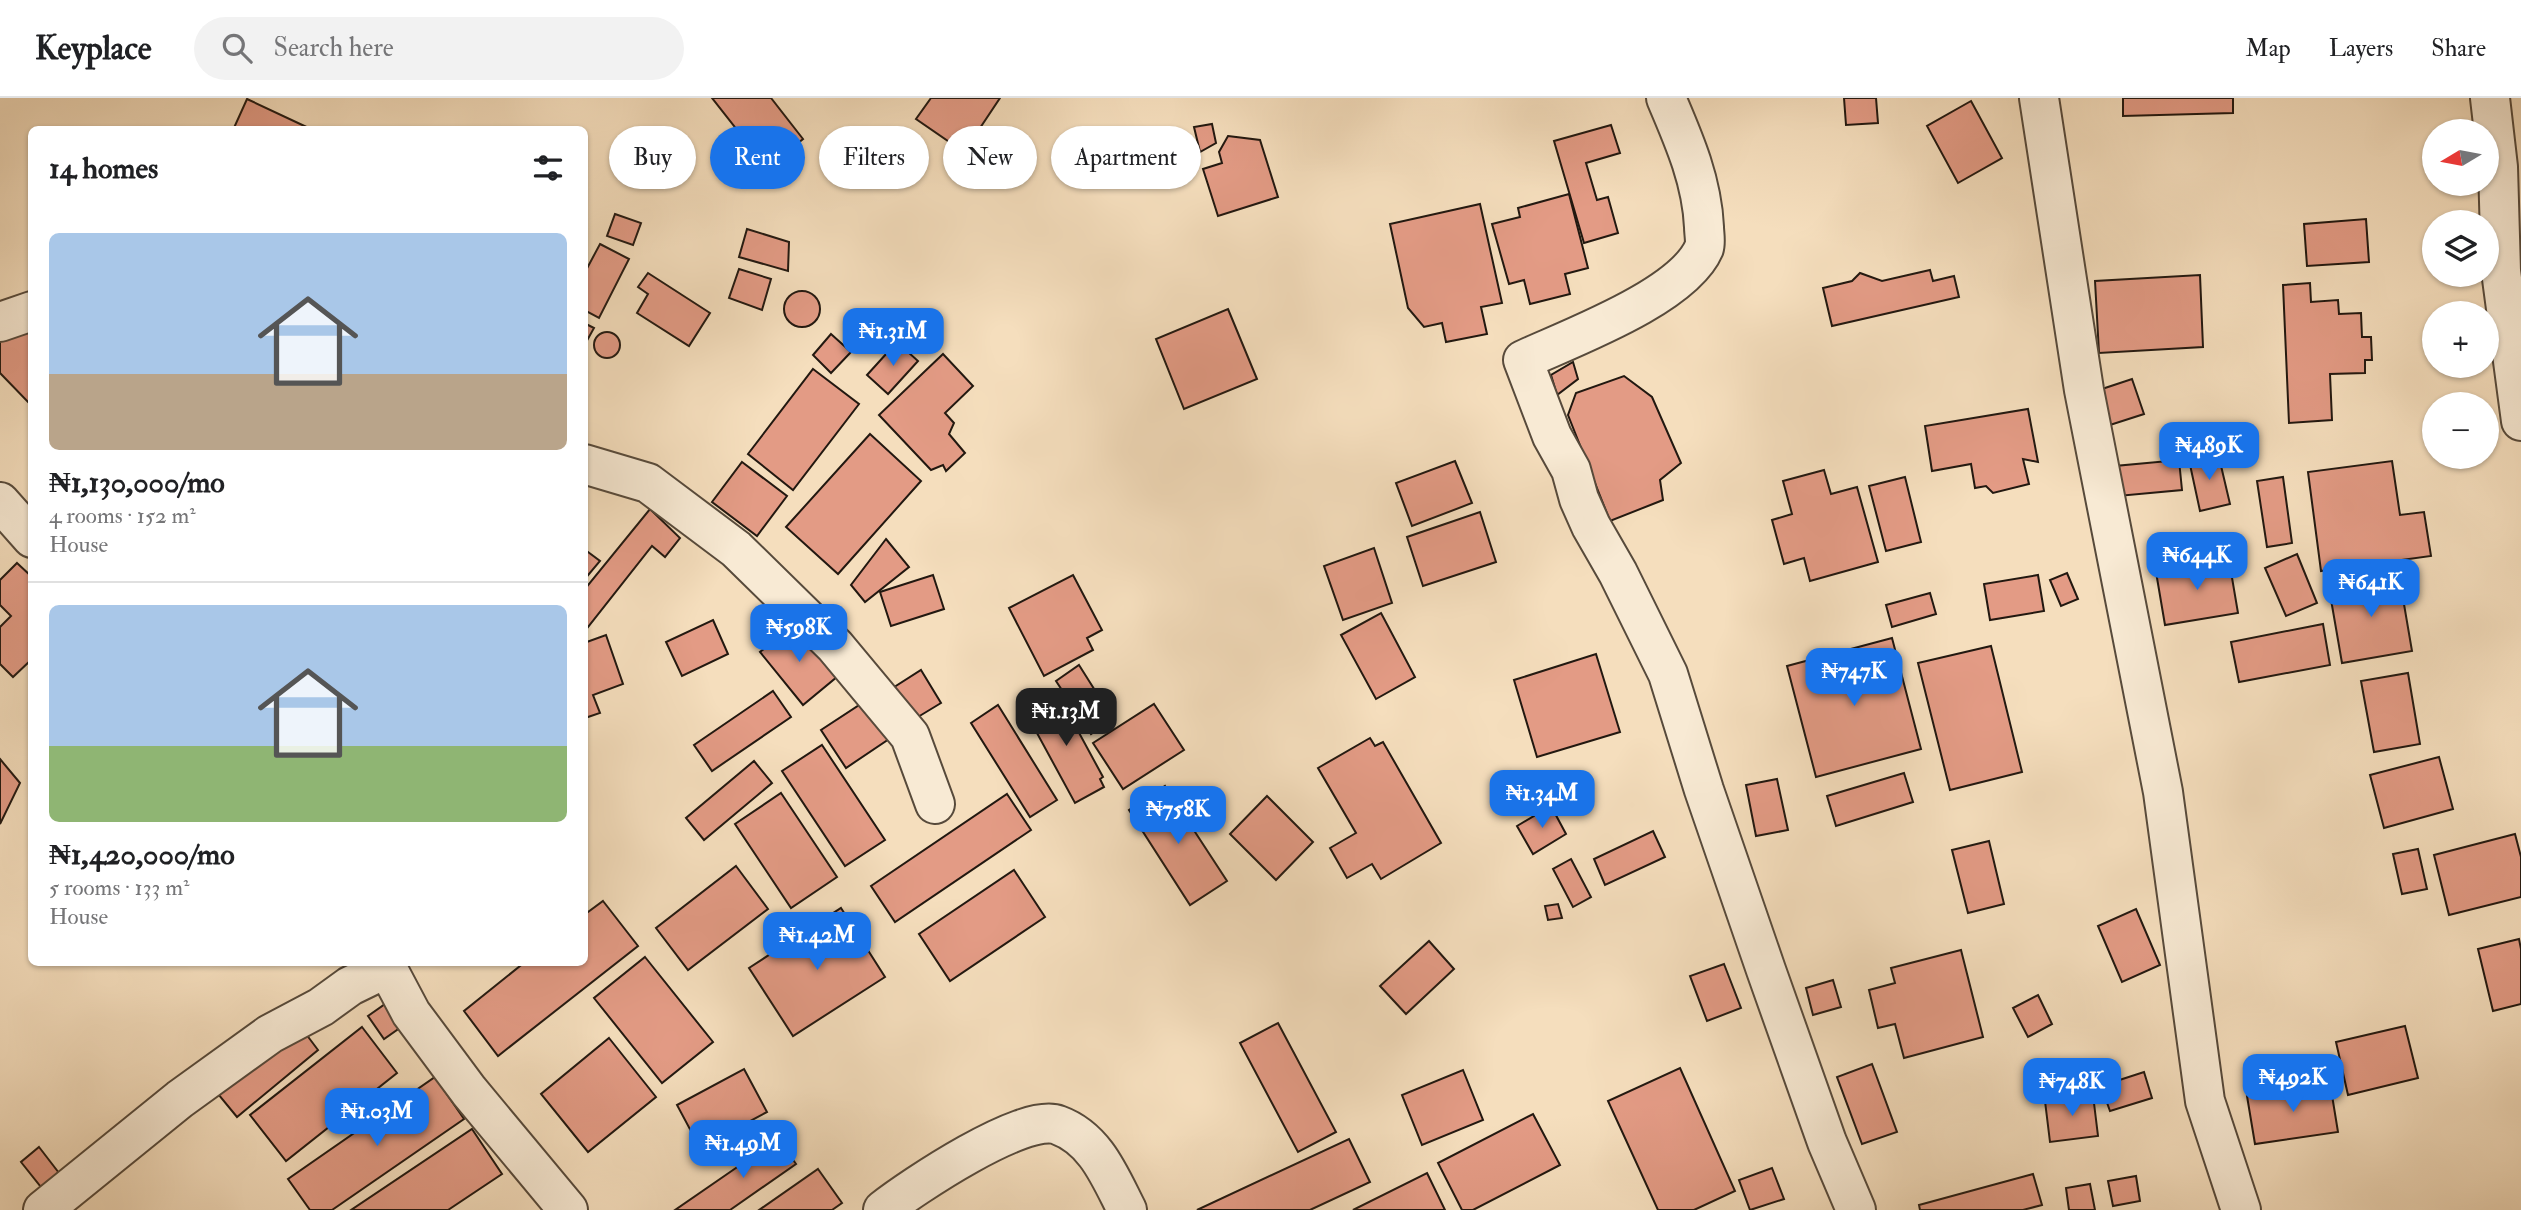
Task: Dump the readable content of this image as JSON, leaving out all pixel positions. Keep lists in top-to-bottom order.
{
  "north": "left",
  "page": {
    "header": "Keyplace",
    "search": "Search here",
    "nav": ["Map", "Layers", "Share"],
    "map_buttons": ["+", "−"],
    "chip": [
      "Buy",
      "Rent",
      "Filters",
      "New",
      "Apartment"
    ],
    "heading": "14 homes",
    "list": [
      {
        "name": "₦1,130,000/mo",
        "note": "4 rooms · 152 m² · House"
      },
      {
        "name": "₦1,420,000/mo",
        "note": "5 rooms · 133 m² · House"
      }
    ],
    "price": [
      "₦1.31M",
      "₦489K",
      "₦644K",
      "₦641K",
      "₦598K",
      "₦747K",
      "₦1.13M",
      "₦1.34M",
      "₦758K",
      "₦1.42M",
      "₦492K",
      "₦748K",
      "₦1.03M",
      "₦1.49M"
    ]
  }
}
